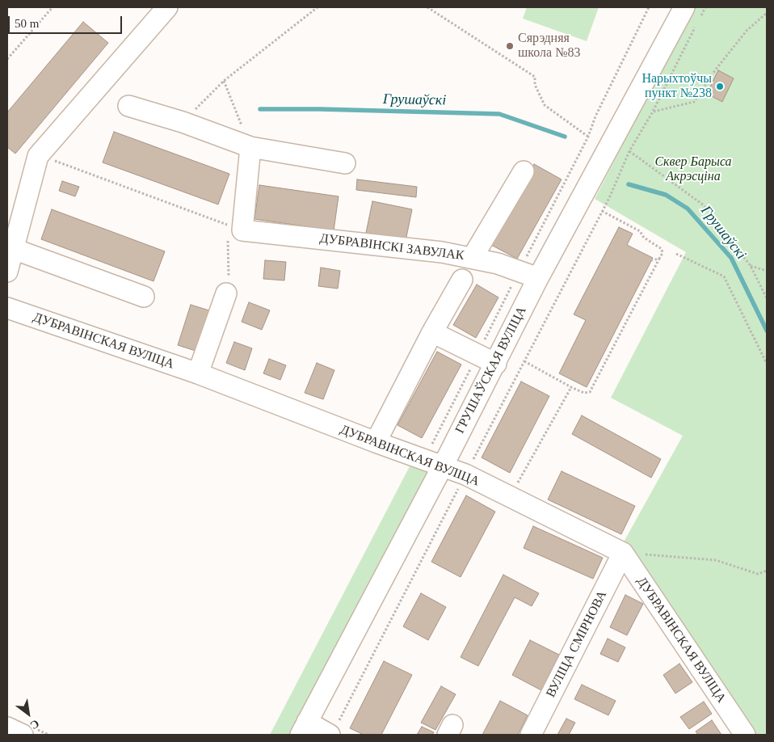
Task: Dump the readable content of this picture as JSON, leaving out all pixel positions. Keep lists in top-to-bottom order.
{
  "streets": {
    "street": [
      "ДУБРАВІНСКІ ЗАВУЛАК",
      "ДУБРАВІНСКАЯ ВУЛІЦА",
      "ГРУШАЎСКАЯ ВУЛІЦА",
      "ВУЛІЦА СМІРНОВА"
    ]
  },
  "crossings": [
    ["ДУБРАВІНСКІ ЗАВУЛАК", "ГРУШАЎСКАЯ ВУЛІЦА"],
    ["ДУБРАВІНСКАЯ ВУЛІЦА", "ГРУШАЎСКАЯ ВУЛІЦА"],
    ["ДУБРАВІНСКАЯ ВУЛІЦА", "ВУЛІЦА СМІРНОВА"]
  ],
  "water": ["Грушаўскі"],
  "parks": ["Сквер Барыса Акрэсціна"],
  "places": ["Сярэдняя школа №83", "Нарыхтоўчы пункт №238"],
  "scale_bar": "50 m",
  "north": "bottom right"
}
